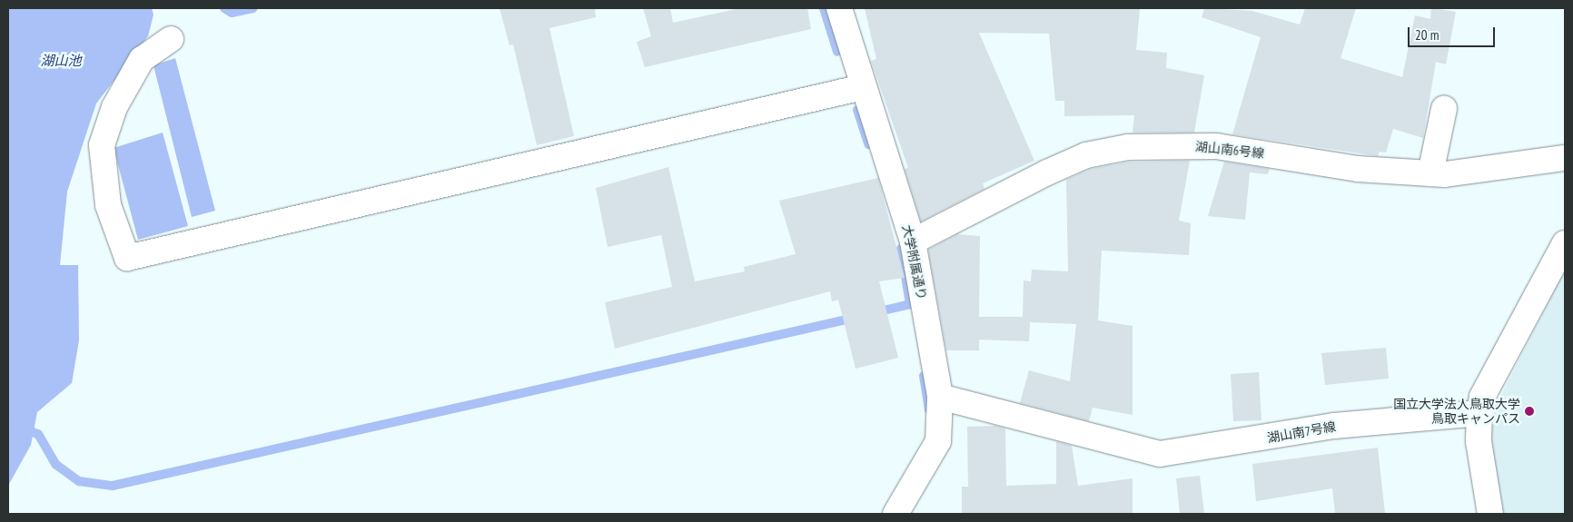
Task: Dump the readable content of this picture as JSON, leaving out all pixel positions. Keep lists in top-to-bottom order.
{
  "streets": {
    "street": ["湖山南6号線", "大学附属通り", "湖山南7号線"]
  },
  "crossings": [
    ["湖山南6号線", "大学附属通り"],
    ["大学附属通り", "湖山南7号線"]
  ],
  "water": ["湖山池"],
  "places": ["国立大学法人鳥取大学 鳥取キャンパス"],
  "scale_bar": "20 m"
}
